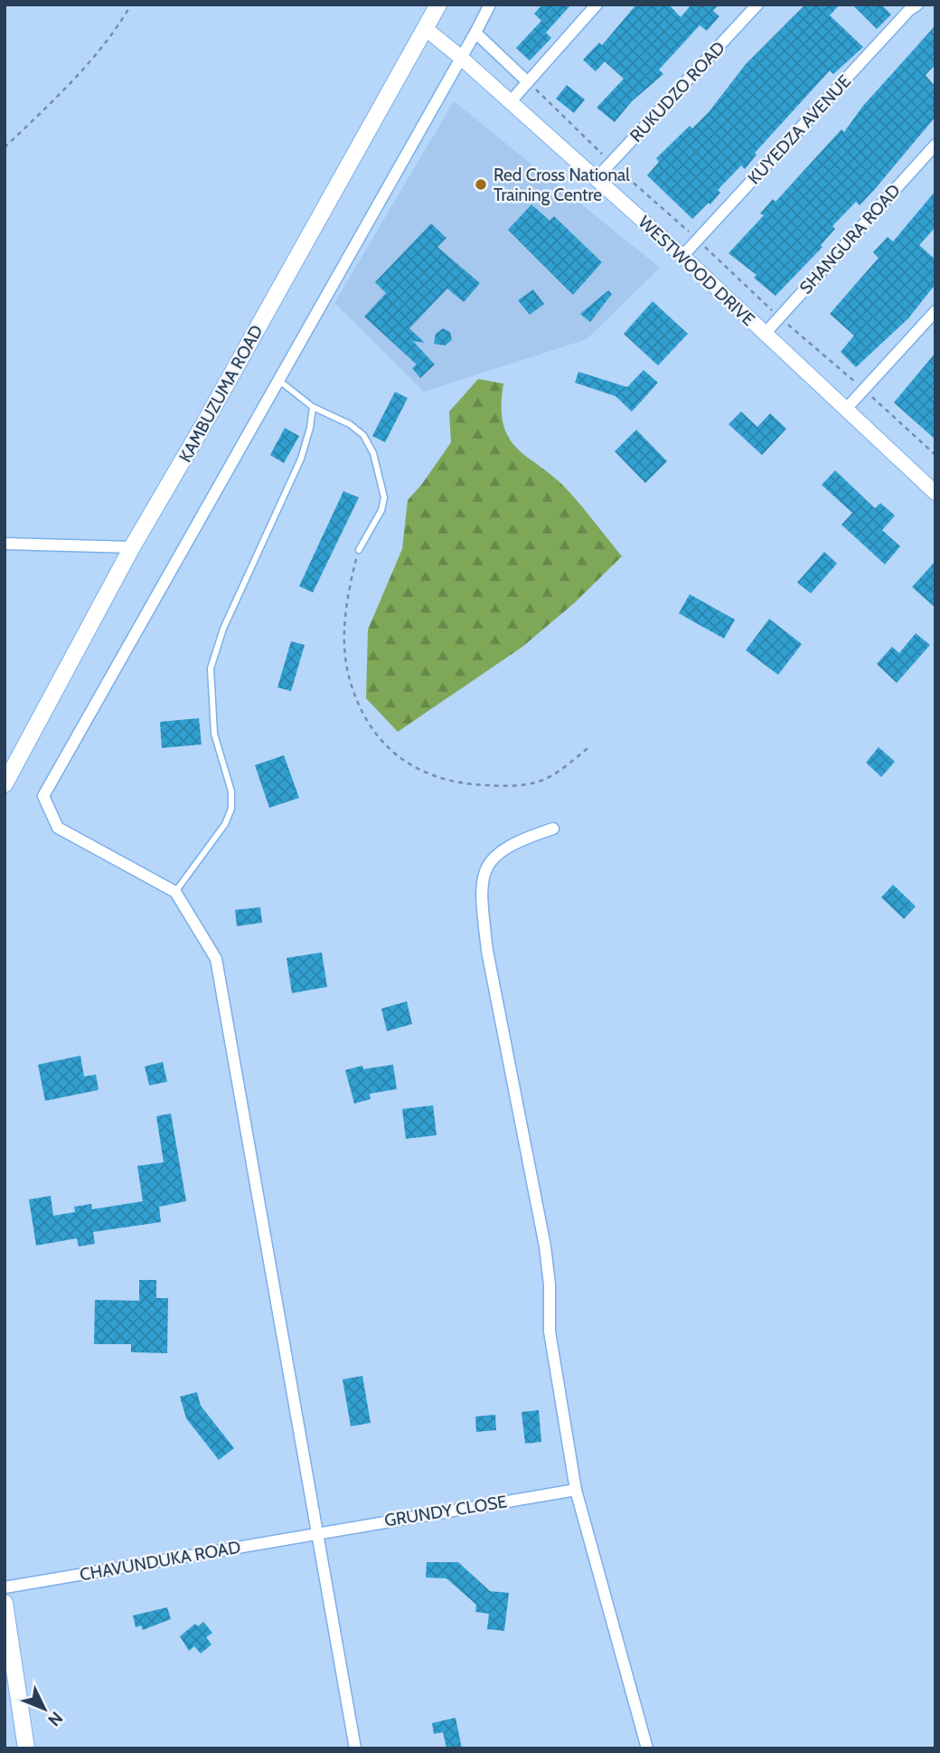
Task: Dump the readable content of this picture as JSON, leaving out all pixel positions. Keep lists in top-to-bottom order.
{
  "streets": {
    "main road": ["KAMBUZUMA ROAD"],
    "street": [
      "RUKUDZO ROAD",
      "KUYEDZA AVENUE",
      "SHANGURA ROAD",
      "WESTWOOD DRIVE",
      "GRUNDY CLOSE",
      "CHAVUNDUKA ROAD"
    ]
  },
  "crossings": [
    ["RUKUDZO ROAD", "WESTWOOD DRIVE"],
    ["KUYEDZA AVENUE", "WESTWOOD DRIVE"],
    ["SHANGURA ROAD", "WESTWOOD DRIVE"],
    ["WESTWOOD DRIVE", "KAMBUZUMA ROAD"],
    ["GRUNDY CLOSE", "CHAVUNDUKA ROAD"]
  ],
  "places": ["Red Cross National Training Centre"],
  "north": "bottom right"
}
